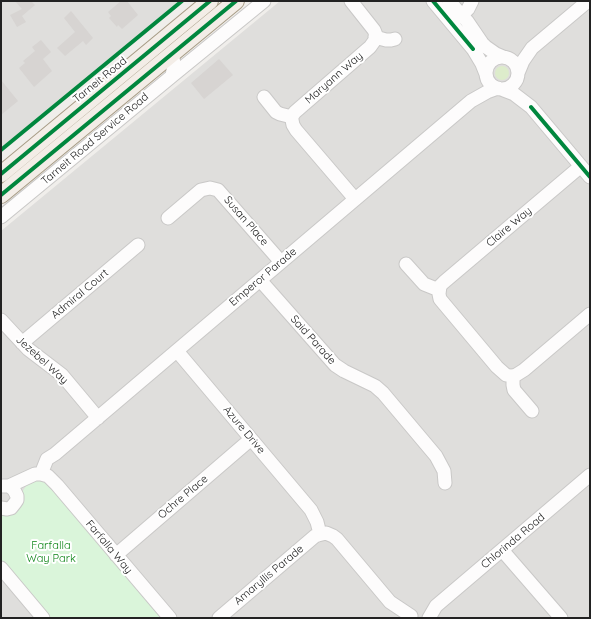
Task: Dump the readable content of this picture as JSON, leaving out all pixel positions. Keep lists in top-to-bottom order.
{
  "streets": {
    "main road": ["Tarneit Road"],
    "street": [
      "Maryann Way",
      "Tarneit Road Service Road",
      "Susan Place",
      "Claire Way",
      "Emperor Parade",
      "Admiral Court",
      "Said Parade",
      "Jezebel Way",
      "Azure Drive",
      "Ochre Place",
      "Chlorinda Road",
      "Farfalla Way",
      "Amaryllis Parade"
    ]
  },
  "crossings": [
    ["Susan Place", "Emperor Parade"],
    ["Emperor Parade", "Said Parade"],
    ["Emperor Parade", "Jezebel Way"],
    ["Emperor Parade", "Azure Drive"],
    ["Emperor Parade", "Farfalla Way"],
    ["Admiral Court", "Jezebel Way"],
    ["Azure Drive", "Ochre Place"],
    ["Azure Drive", "Amaryllis Parade"],
    ["Ochre Place", "Farfalla Way"]
  ],
  "parks": ["Farfalla Way Park"]
}
